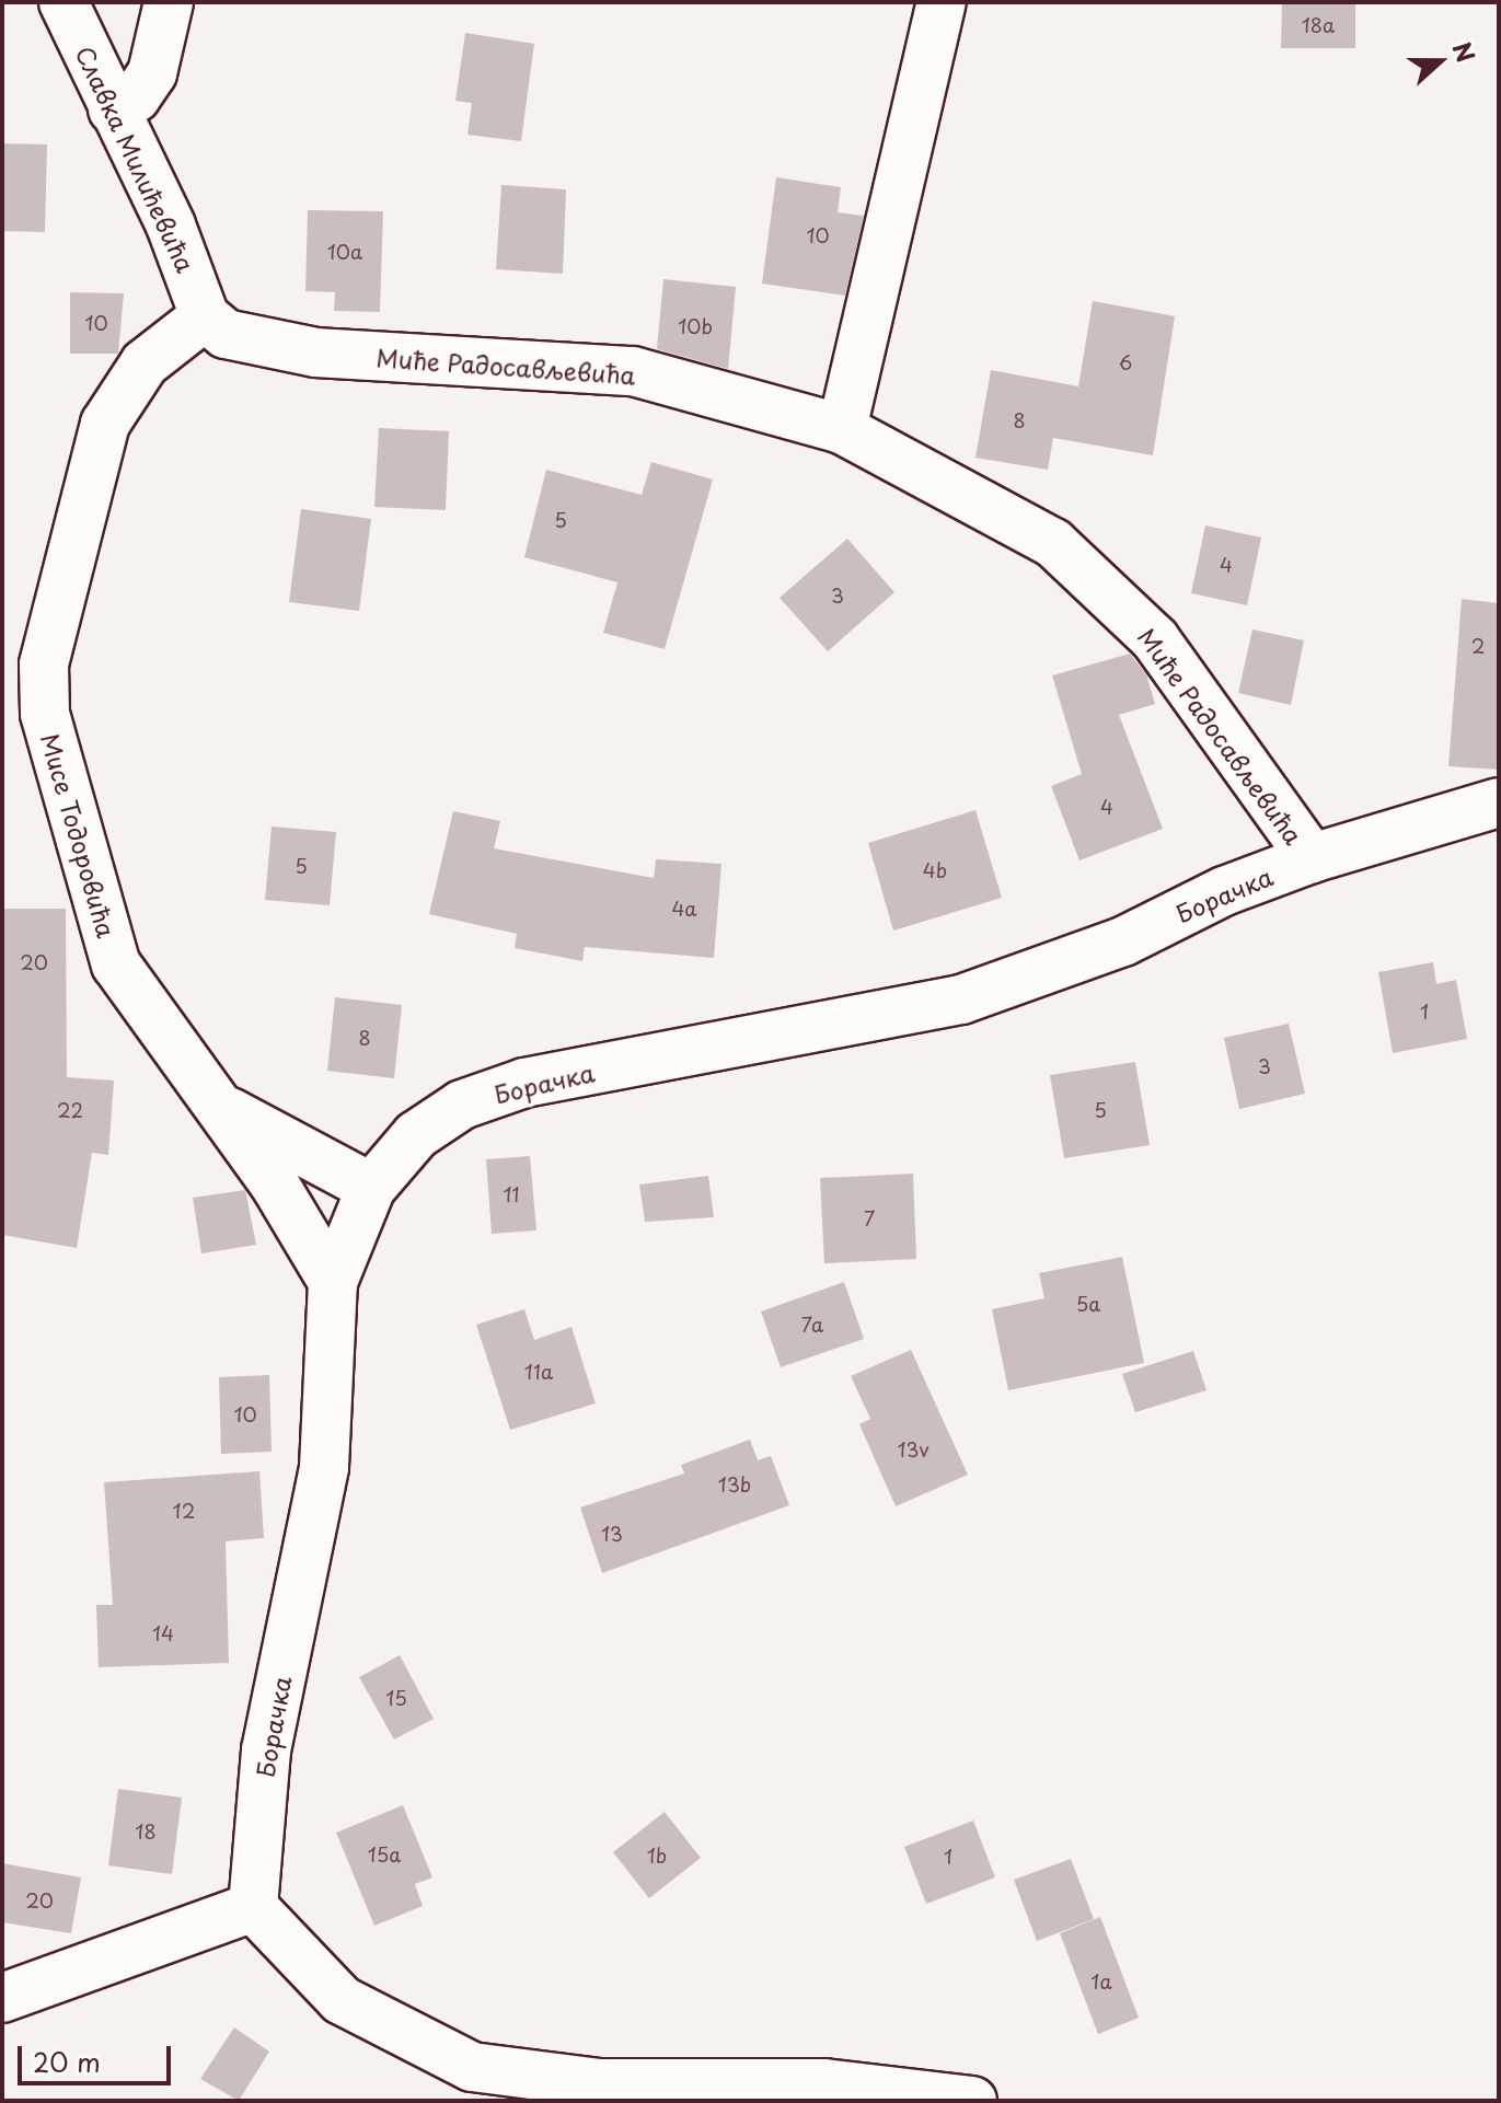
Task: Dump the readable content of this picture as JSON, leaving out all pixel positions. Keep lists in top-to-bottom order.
{
  "streets": {
    "street": [
      "Славка Милићевића",
      "Миће Радосављевића",
      "Мисе Тодоровића",
      "Борачка"
    ]
  },
  "crossings": [
    ["Славка Милићевића", "Миће Радосављевића"],
    ["Славка Милићевића", "Мисе Тодоровића"],
    ["Миће Радосављевића", "Мисе Тодоровића"],
    ["Миће Радосављевића", "Борачка"],
    ["Мисе Тодоровића", "Борачка"]
  ],
  "house_numbers": [
    "18a",
    "10",
    "10a",
    "10",
    "10b",
    "6",
    "8",
    "5",
    "4",
    "3",
    "2",
    "4",
    "5",
    "4b",
    "4a",
    "20",
    "1",
    "8",
    "3",
    "22",
    "5",
    "11",
    "7",
    "5a",
    "7a",
    "11a",
    "10",
    "13v",
    "13b",
    "12",
    "13",
    "14",
    "15",
    "18",
    "15a",
    "1b",
    "1",
    "20",
    "1a"
  ],
  "scale_bar": "20 m",
  "north": "right"
}
